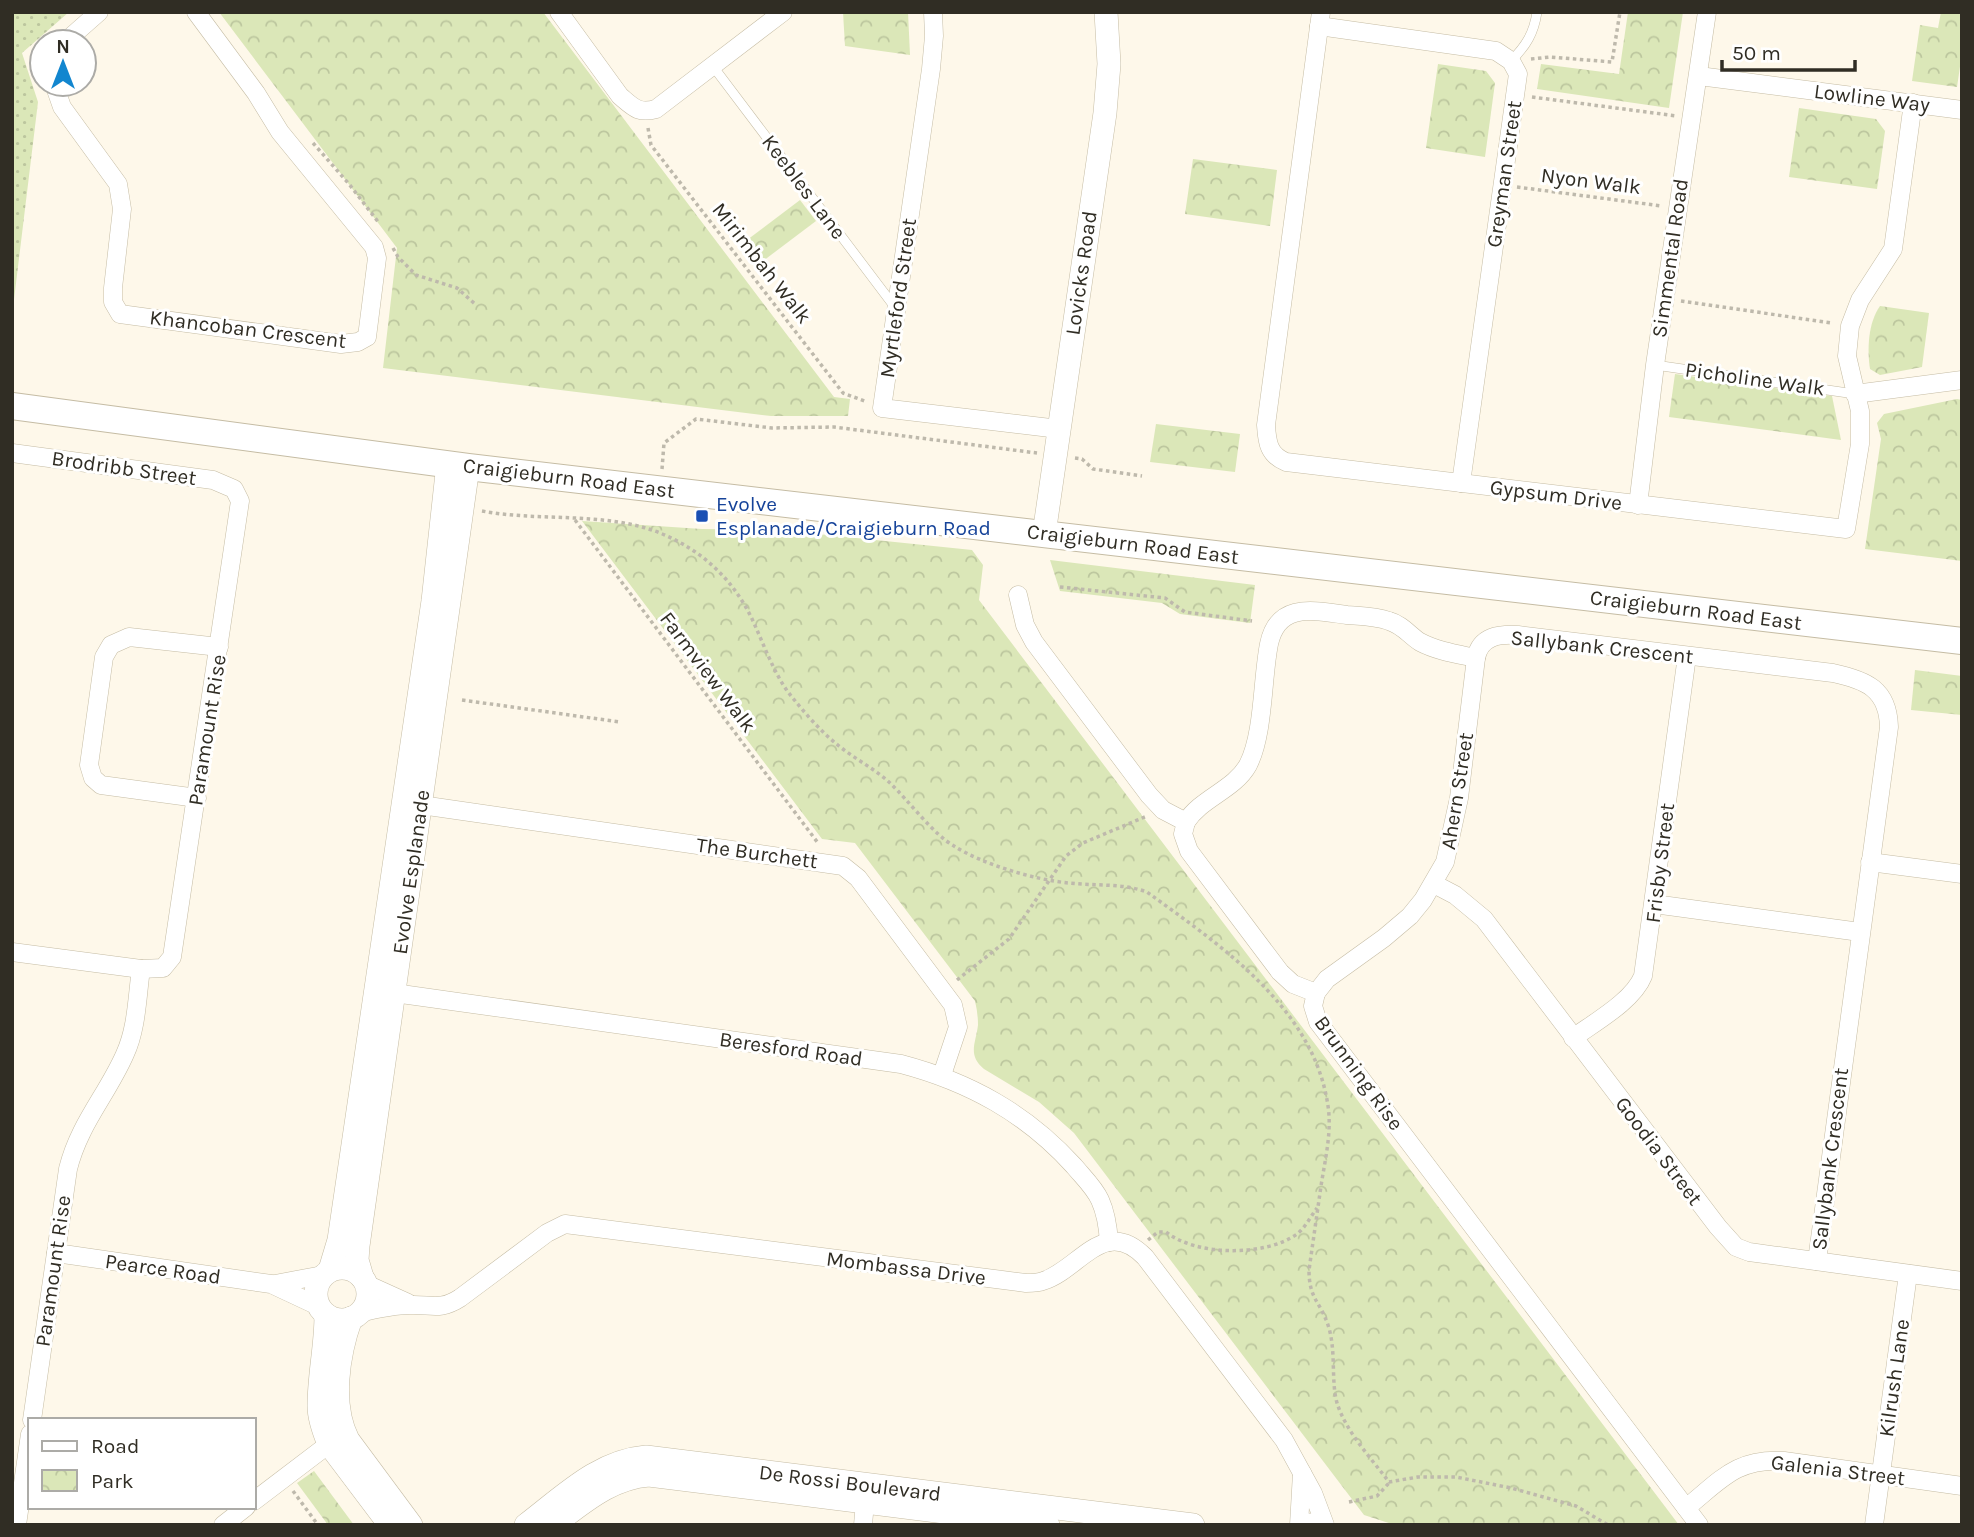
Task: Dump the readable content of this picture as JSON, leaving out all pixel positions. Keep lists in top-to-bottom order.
{
  "streets": {
    "main road": ["Craigieburn Road East"],
    "street": [
      "Lowline Way",
      "Greyman Street",
      "Simmental Road",
      "Lovicks Road",
      "Myrtleford Street",
      "Khancoban Crescent",
      "Brodribb Street",
      "Gypsum Drive",
      "Sallybank Crescent",
      "Paramount Rise",
      "Ahern Street",
      "The Burchett",
      "Frisby Street",
      "Evolve Esplanade",
      "Beresford Road",
      "Brunning Rise",
      "Goodia Street",
      "Mombassa Drive",
      "Pearce Road",
      "Kilrush Lane",
      "Galenia Street",
      "De Rossi Boulevard"
    ],
    "lane": ["Keebles Lane", "Picholine Walk"],
    "path": ["Nyon Walk", "Mirimbah Walk", "Farmview Walk"]
  },
  "crossings": [
    ["Lowline Way", "Simmental Road"],
    ["Lowline Way", "Gypsum Drive"],
    ["Greyman Street", "Nyon Walk"],
    ["Greyman Street", "Gypsum Drive"],
    ["Nyon Walk", "Simmental Road"],
    ["Keebles Lane", "Myrtleford Street"],
    ["Simmental Road", "Picholine Walk"],
    ["Simmental Road", "Gypsum Drive"],
    ["Mirimbah Walk", "Myrtleford Street"],
    ["Lovicks Road", "Myrtleford Street"],
    ["Lovicks Road", "Craigieburn Road East"],
    ["Picholine Walk", "Gypsum Drive"],
    ["Brodribb Street", "Paramount Rise"],
    ["Craigieburn Road East", "Evolve Esplanade"],
    ["Sallybank Crescent", "Ahern Street"],
    ["Sallybank Crescent", "Frisby Street"],
    ["Sallybank Crescent", "Goodia Street"],
    ["Paramount Rise", "Pearce Road"],
    ["Ahern Street", "Brunning Rise"],
    ["Ahern Street", "Goodia Street"],
    ["The Burchett", "Evolve Esplanade"],
    ["The Burchett", "Beresford Road"],
    ["Frisby Street", "Goodia Street"],
    ["Evolve Esplanade", "Beresford Road"],
    ["Evolve Esplanade", "Mombassa Drive"],
    ["Evolve Esplanade", "Pearce Road"],
    ["Beresford Road", "Mombassa Drive"],
    ["Brunning Rise", "Galenia Street"],
    ["Goodia Street", "Kilrush Lane"],
    ["Mombassa Drive", "Pearce Road"],
    ["Kilrush Lane", "Galenia Street"]
  ],
  "places": {
    "transit": ["Evolve Esplanade/Craigieburn Road"]
  },
  "legend": ["Road", "Park"],
  "scale_bar": "50 m",
  "north": "top"
}
